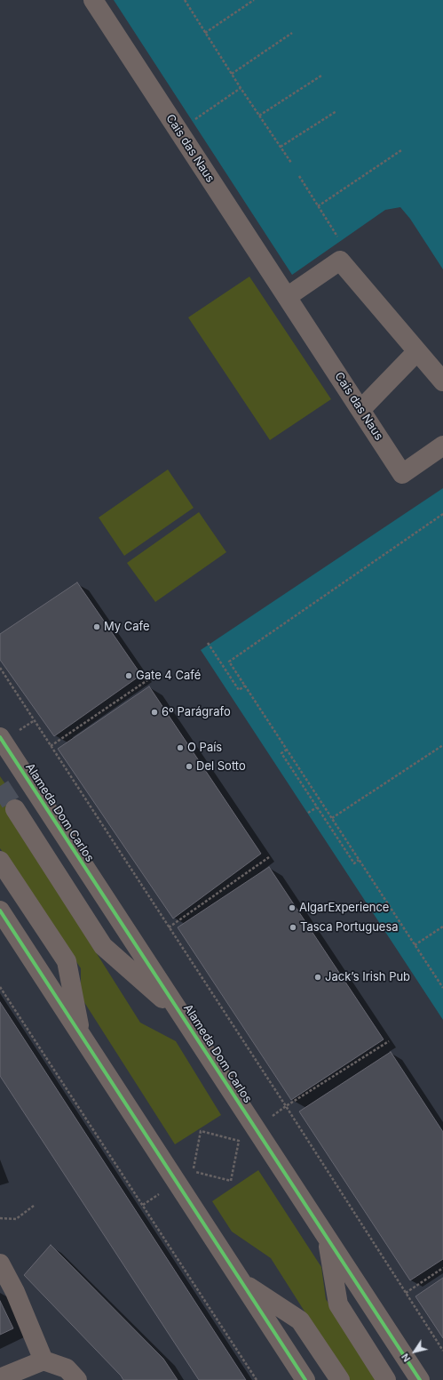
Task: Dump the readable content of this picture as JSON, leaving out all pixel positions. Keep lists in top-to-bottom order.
{
  "streets": {
    "street": ["Cais das Naus", "Alameda Dom Carlos"]
  },
  "places": [
    "My Cafe",
    "Gate 4 Café",
    "6º Parágrafo",
    "O País",
    "Del Sotto",
    "AlgarExperience",
    "Tasca Portuguesa",
    "Jack’s Irish Pub"
  ],
  "north": "bottom left"
}
